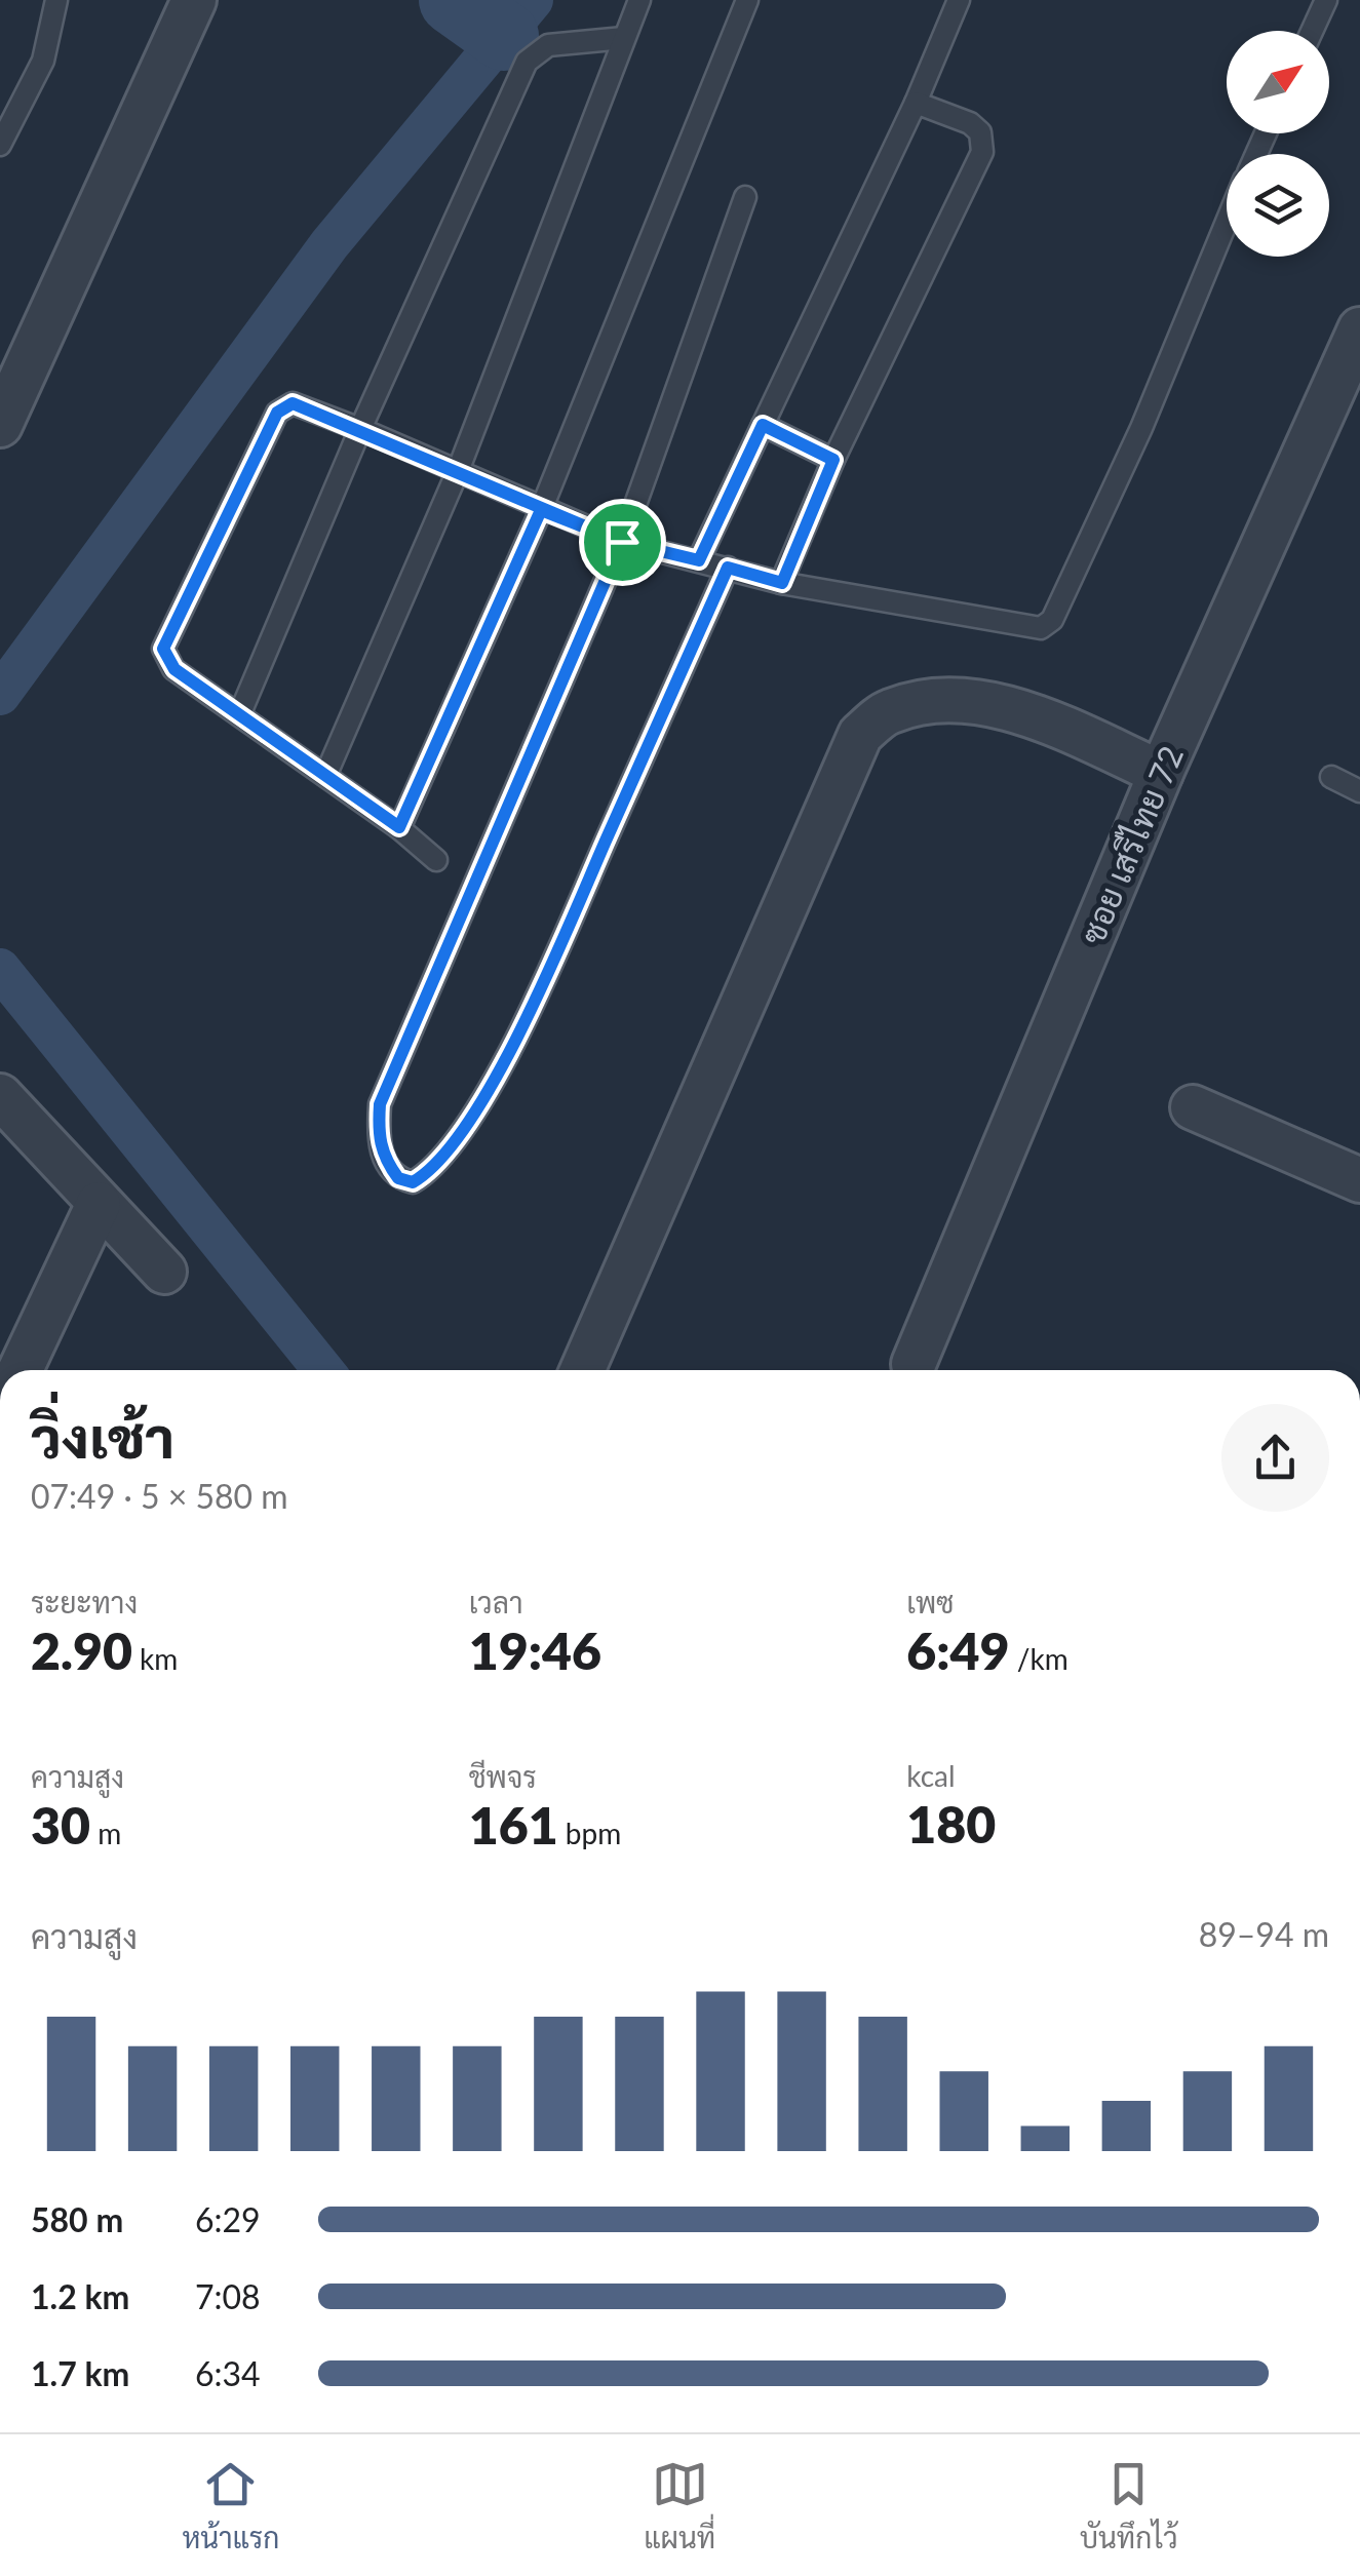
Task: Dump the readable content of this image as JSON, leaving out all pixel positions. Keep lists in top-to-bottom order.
{
  "streets": {
    "street": ["ซอย เสรีไทย 72"]
  },
  "north": "top right",
  "page": {
    "heading": ["วิ่งเช้า", "07:49 · 5 × 580 m"],
    "stats": [
      ["ระยะทาง", "2.90 km"],
      ["เวลา", "19:46"],
      ["เพซ", "6:49 /km"],
      ["ความสูง", "30 m"],
      ["ชีพจร", "161 bpm"],
      ["kcal", "180"]
    ],
    "chart": ["ความสูง", "89–94 m"],
    "list": [
      {
        "name": "580 m",
        "note": "6:29"
      },
      {
        "name": "1.2 km",
        "note": "7:08"
      },
      {
        "name": "1.7 km",
        "note": "6:34"
      }
    ],
    "tabs": ["หน้าแรก", "แผนที่", "บันทึกไว้"]
  }
}
